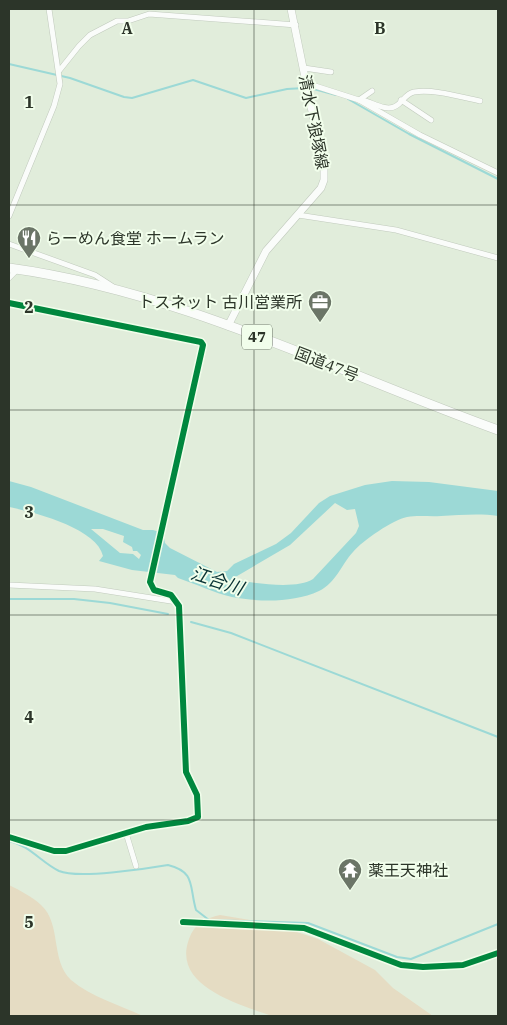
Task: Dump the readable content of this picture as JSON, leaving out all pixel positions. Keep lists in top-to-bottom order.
{
  "streets": {
    "highway": ["47", "国道47号"],
    "main road": ["清水下狼塚線"]
  },
  "crossings": [
    ["清水下狼塚線", "国道47号"]
  ],
  "water": ["江合川"],
  "places": {
    "restaurant": ["らーめん食堂 ホームラン"],
    "office": ["トスネット 古川営業所"],
    "temple": ["薬王天神社"]
  },
  "grid": {
    "columns": ["A", "B"],
    "rows": [
      "1",
      "2",
      "3",
      "4",
      "5"
    ]
  }
}
